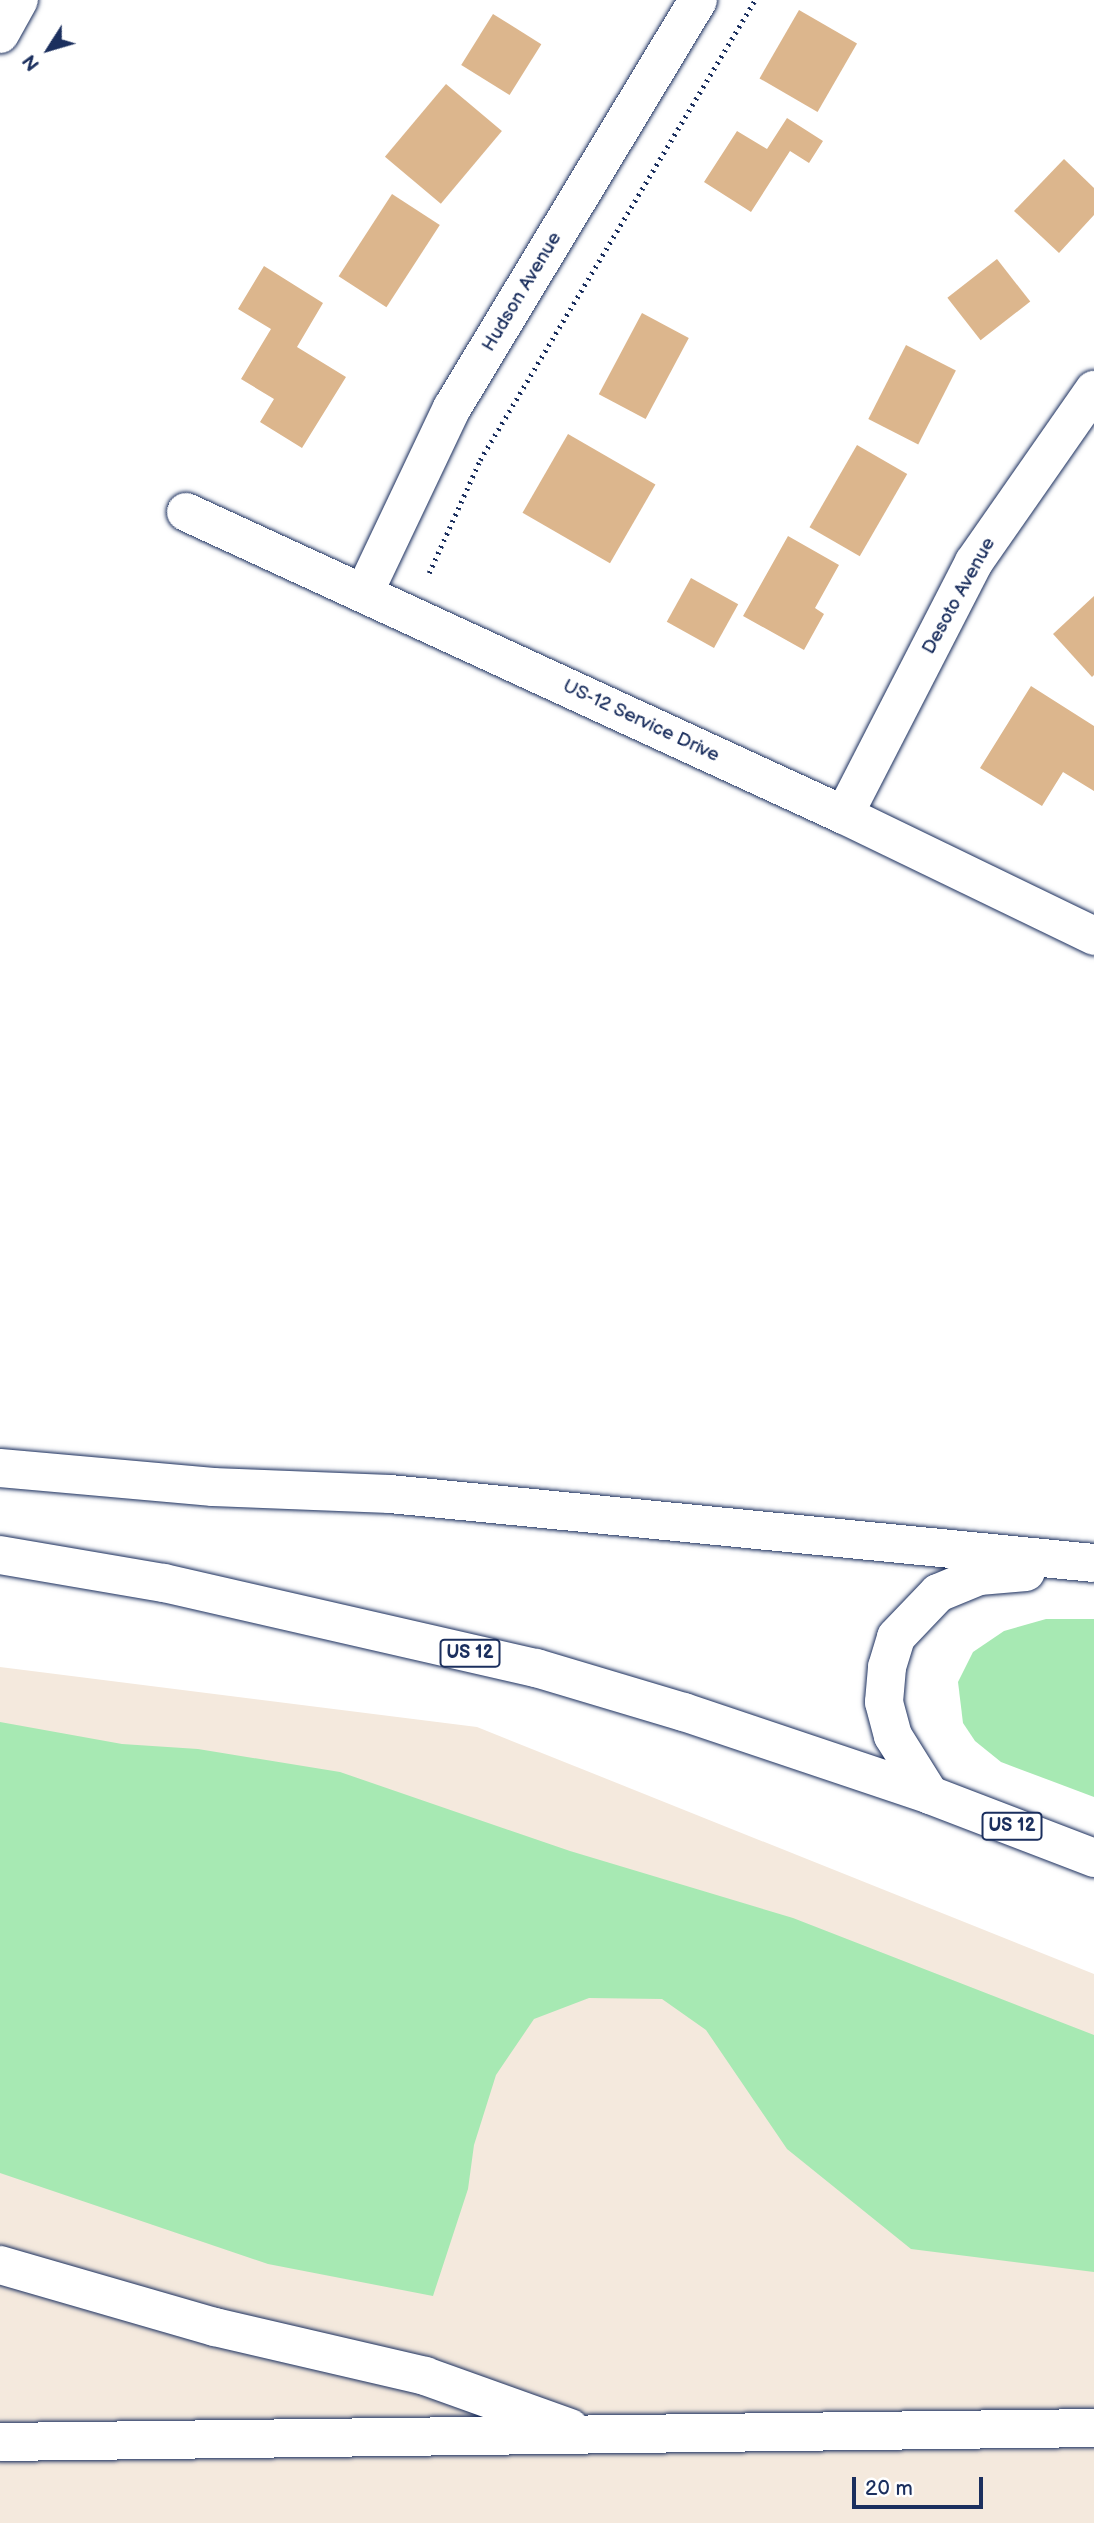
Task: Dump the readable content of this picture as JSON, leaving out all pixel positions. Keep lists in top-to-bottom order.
{
  "streets": {
    "main road": [
      "Hudson Avenue",
      "Desoto Avenue",
      "US-12 Service Drive",
      "US 12"
    ]
  },
  "crossings": [
    ["Hudson Avenue", "US-12 Service Drive"],
    ["Desoto Avenue", "US-12 Service Drive"]
  ],
  "scale_bar": "20 m",
  "north": "bottom left"
}
